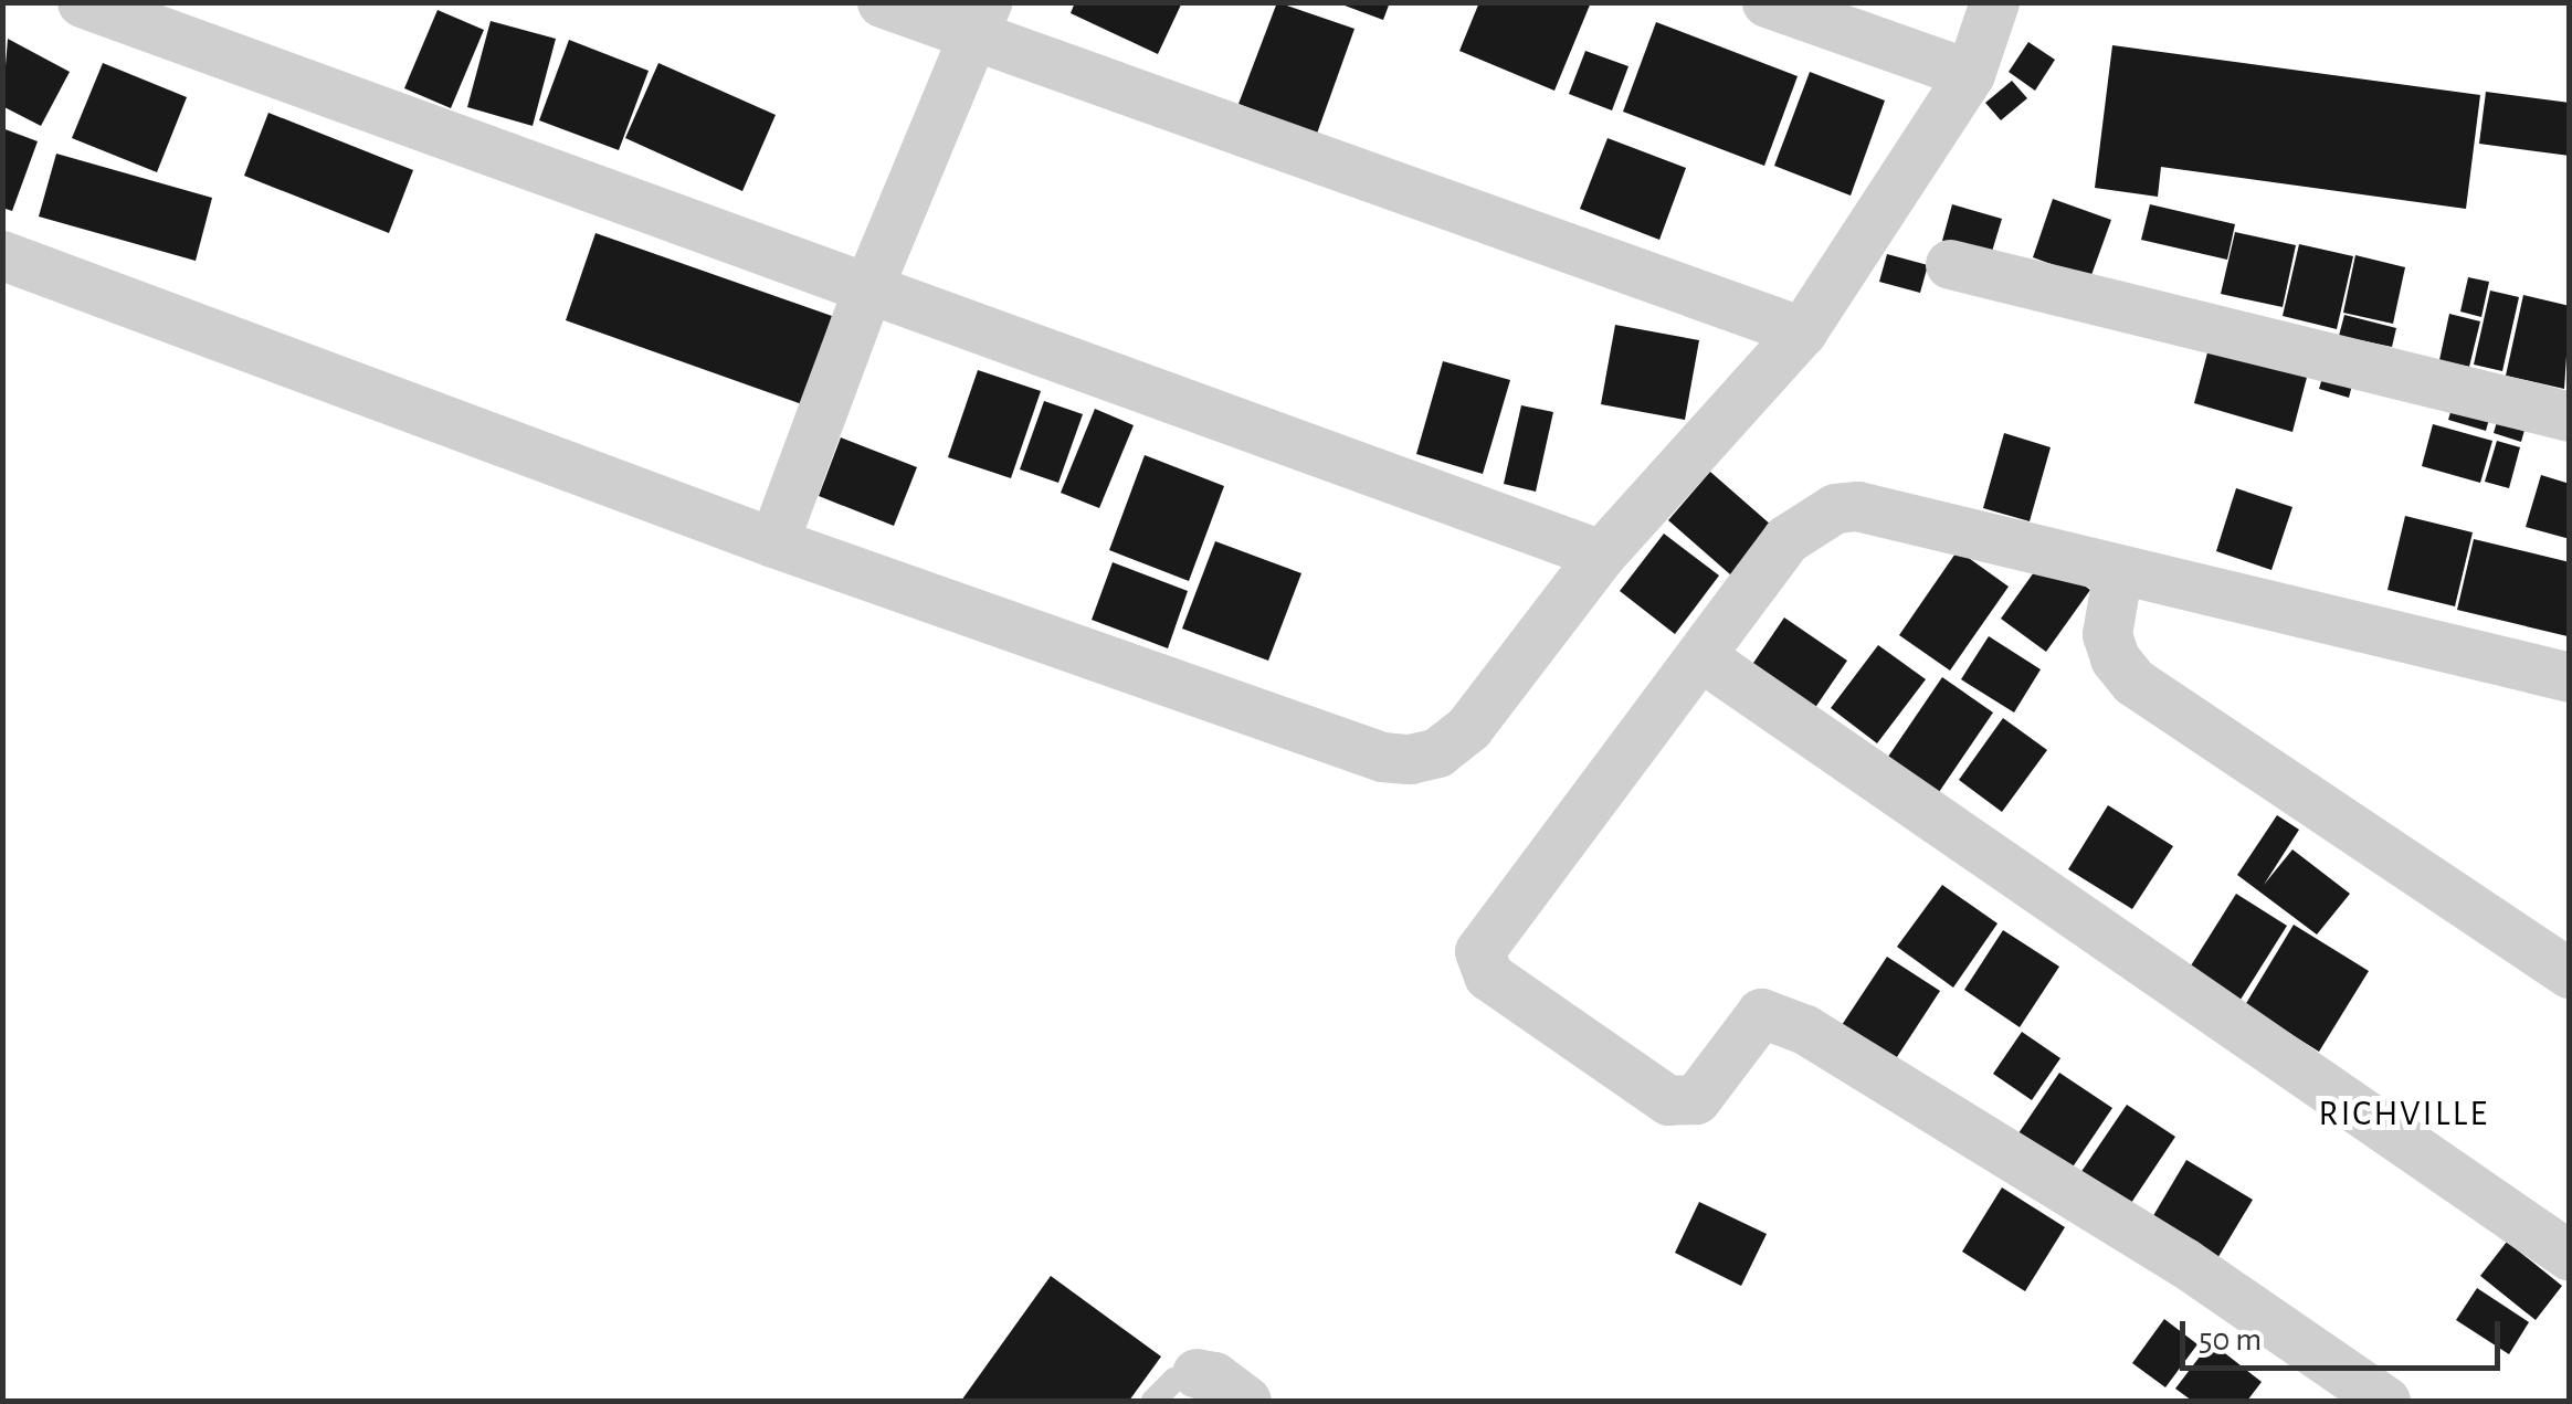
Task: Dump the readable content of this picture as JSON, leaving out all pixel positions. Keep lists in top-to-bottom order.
{
  "districts": ["RICHVILLE"],
  "scale_bar": "50 m"
}
